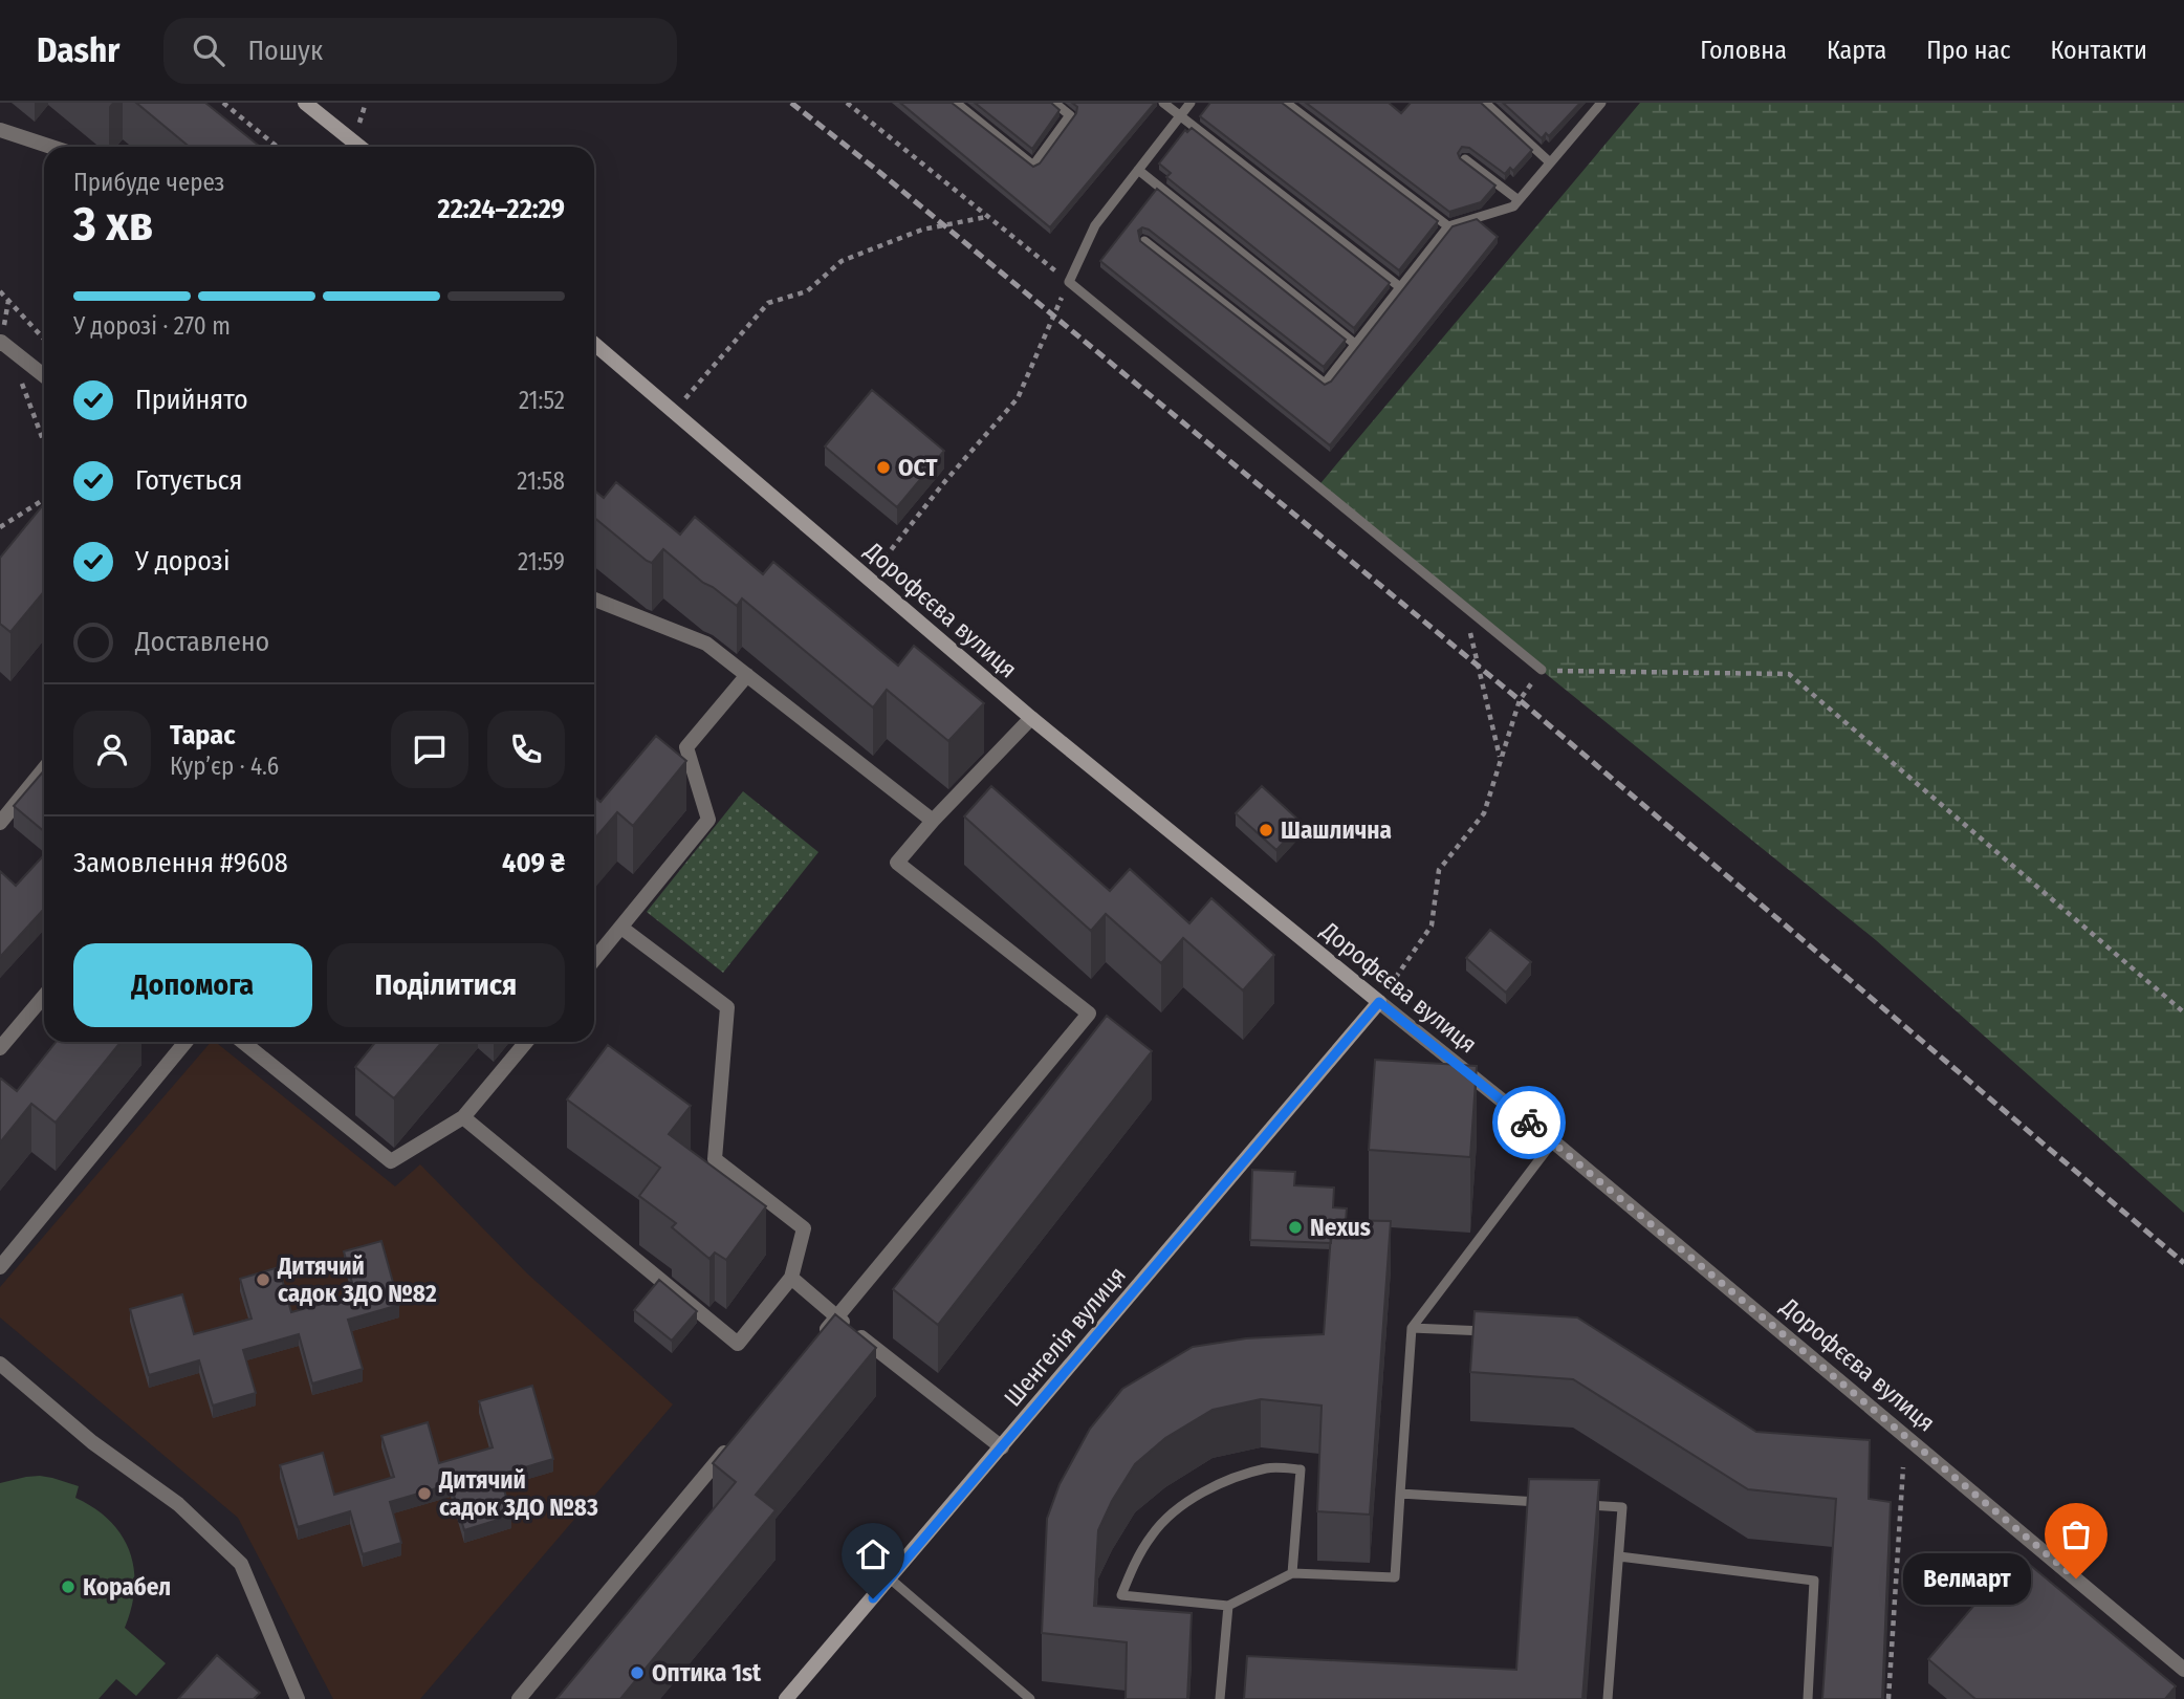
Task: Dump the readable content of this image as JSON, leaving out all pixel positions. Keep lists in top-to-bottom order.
{
  "streets": {
    "street": ["Дорофєєва вулиця", "Шенгелія вулиця"]
  },
  "crossings": [
    ["Дорофєєва вулиця", "Шенгелія вулиця"]
  ],
  "places": [
    "ОСТ",
    "Шашлична",
    "Nexus",
    "Дитячий садок ЗДО №82",
    "Дитячий садок ЗДО №83",
    "Велмарт",
    "Корабел",
    "Оптика 1st"
  ],
  "page": {
    "header": "Dashr",
    "search": "Пошук",
    "nav": [
      "Головна",
      "Карта",
      "Про нас",
      "Контакти"
    ],
    "heading": ["3 хв", "Прибуде через", "22:24–22:29"],
    "panel": [
      "Тарас",
      "Кур’єр · 4.6",
      "Замовлення #9608",
      "409 ₴"
    ],
    "bar": "У дорозі · 270 m",
    "list": [
      ["Прийнято", "21:52"],
      ["Готується", "21:58"],
      ["У дорозі", "21:59"],
      "Доставлено"
    ],
    "buttons": ["Допомога", "Поділитися"],
    "bubble": "Велмарт"
  }
}
